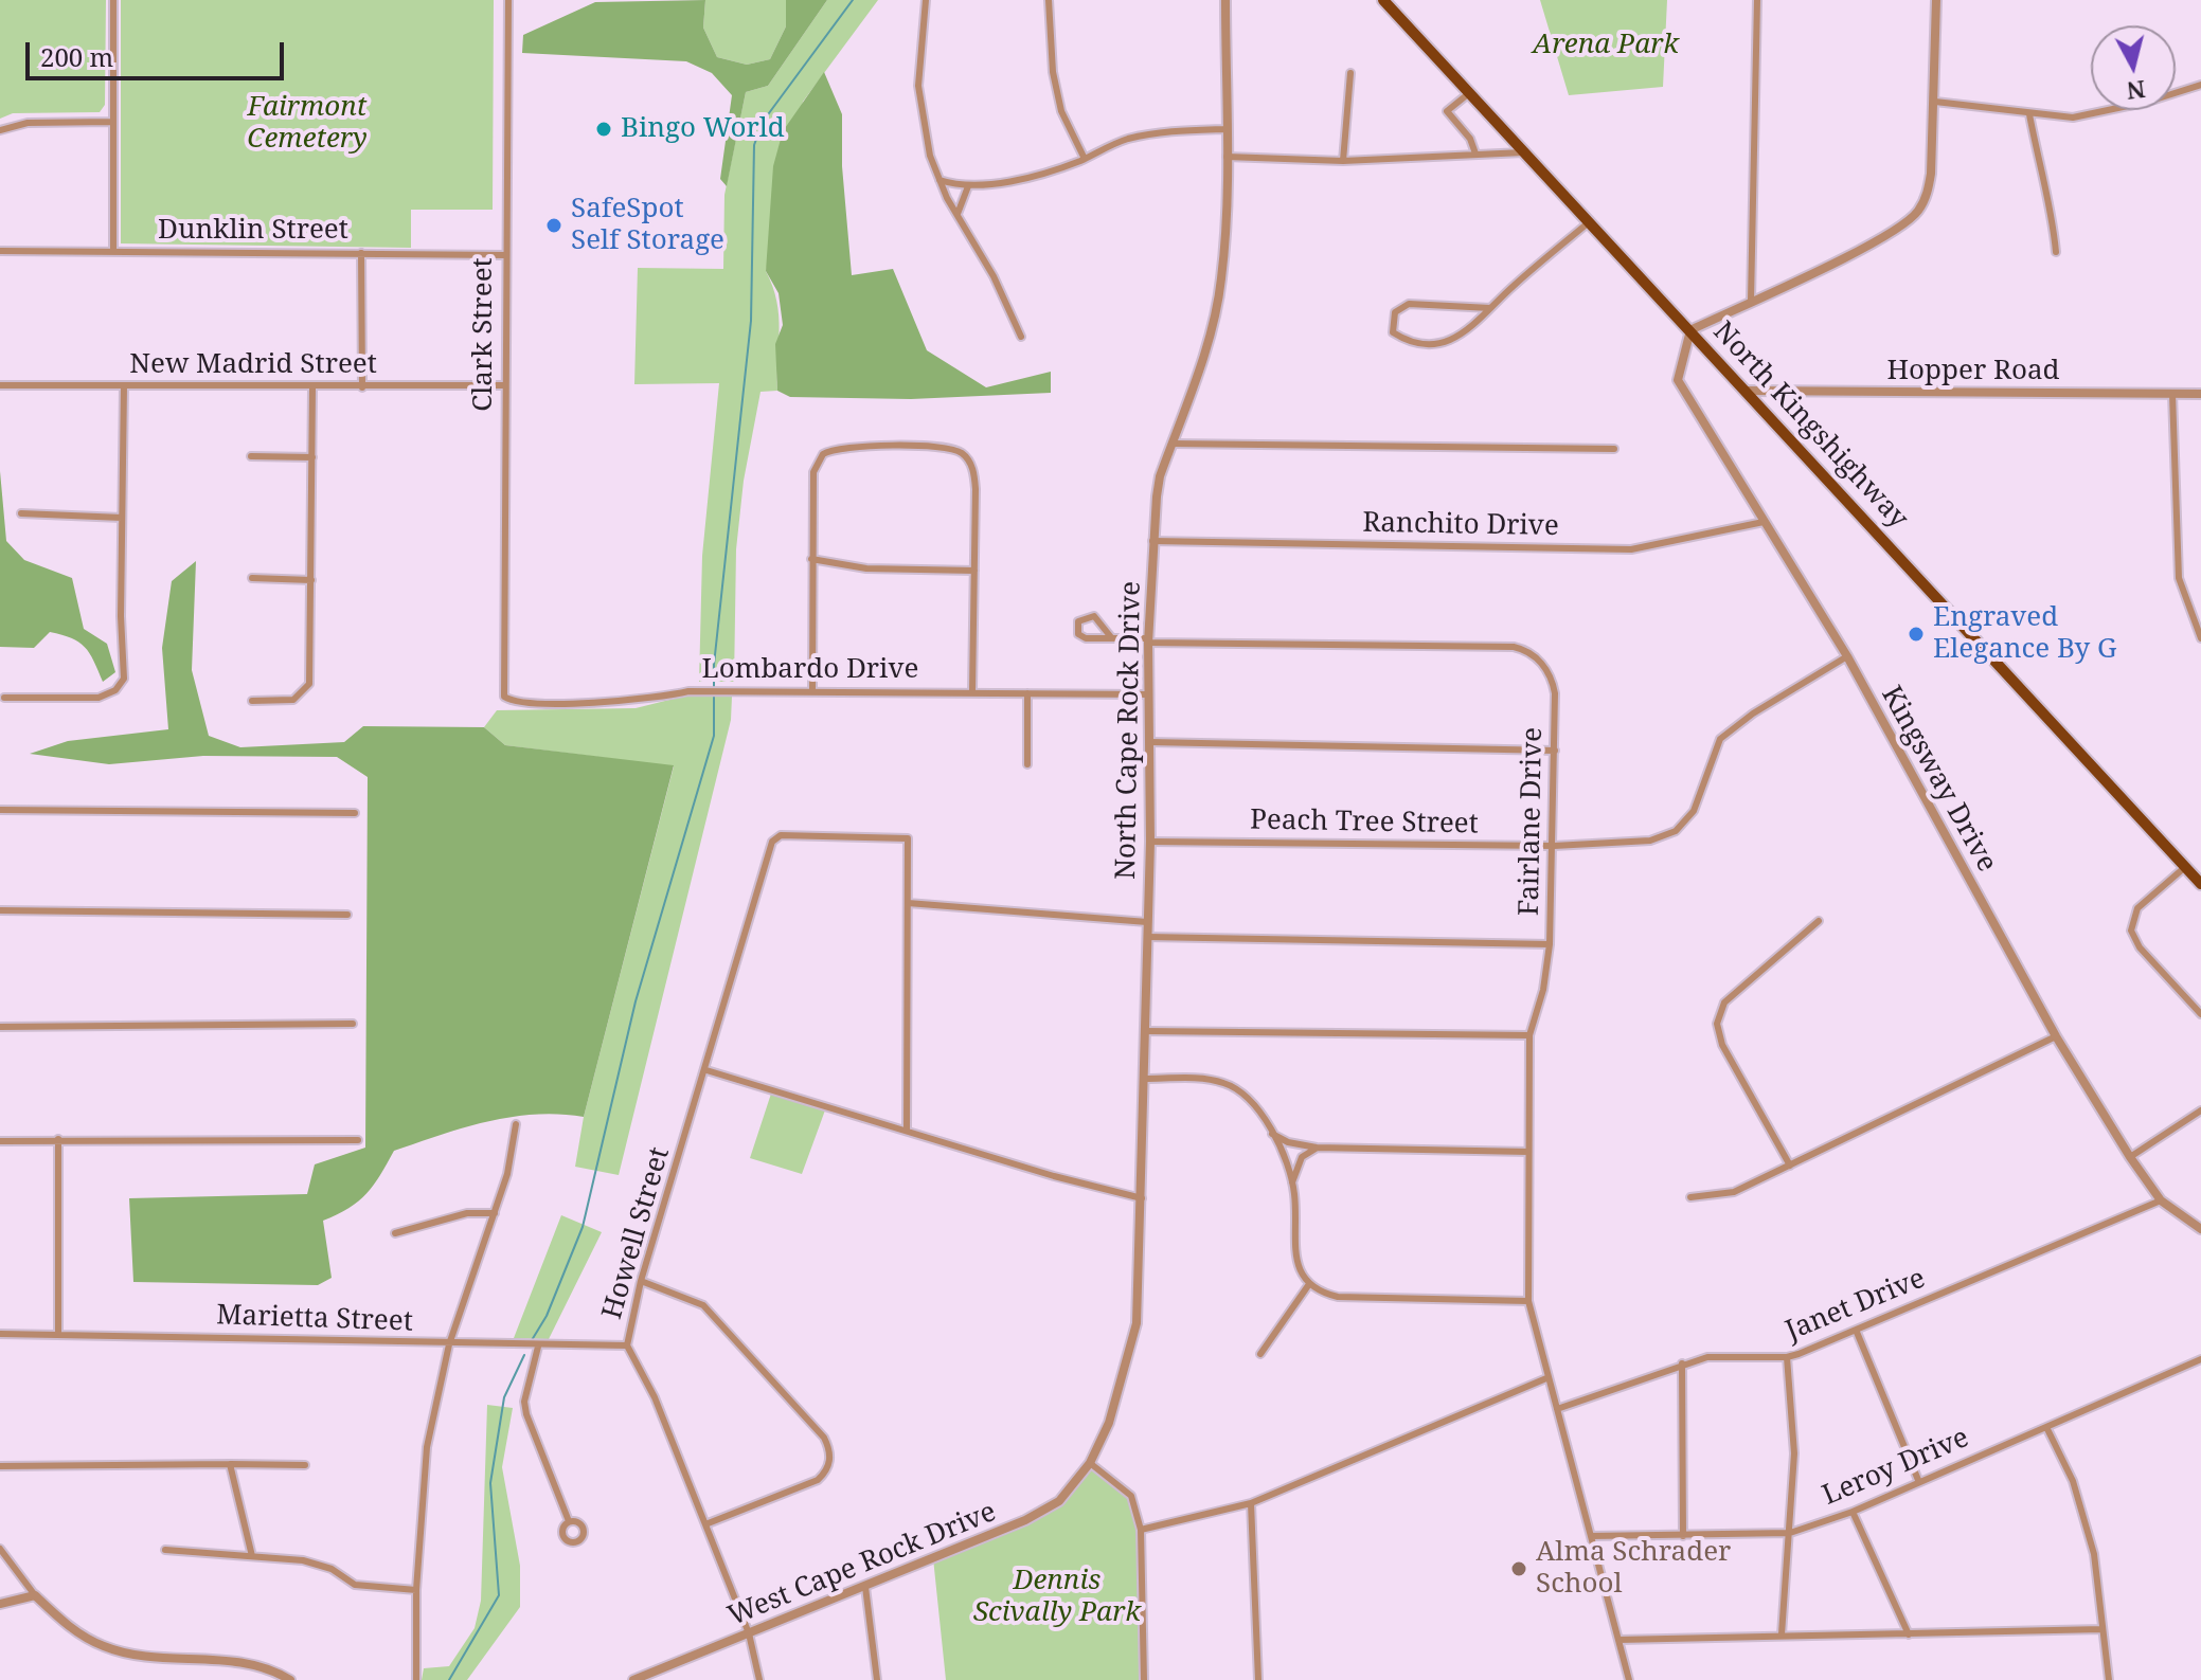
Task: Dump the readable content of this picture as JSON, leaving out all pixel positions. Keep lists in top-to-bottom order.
{
  "streets": {
    "main road": ["North Kingshighway"],
    "street": [
      "Dunklin Street",
      "Clark Street",
      "New Madrid Street",
      "Hopper Road",
      "Ranchito Drive",
      "Lombardo Drive",
      "North Cape Rock Drive",
      "Kingsway Drive",
      "Fairlane Drive",
      "Peach Tree Street",
      "Howell Street",
      "Janet Drive",
      "Marietta Street",
      "Leroy Drive",
      "West Cape Rock Drive"
    ]
  },
  "crossings": [
    ["Dunklin Street", "Clark Street"],
    ["Clark Street", "New Madrid Street"],
    ["Clark Street", "Lombardo Drive"],
    ["Hopper Road", "North Kingshighway"],
    ["North Kingshighway", "Kingsway Drive"],
    ["Ranchito Drive", "North Cape Rock Drive"],
    ["Ranchito Drive", "Kingsway Drive"],
    ["Lombardo Drive", "North Cape Rock Drive"],
    ["North Cape Rock Drive", "Fairlane Drive"],
    ["North Cape Rock Drive", "Peach Tree Street"],
    ["North Cape Rock Drive", "West Cape Rock Drive"],
    ["Kingsway Drive", "Peach Tree Street"],
    ["Kingsway Drive", "Janet Drive"],
    ["Fairlane Drive", "Peach Tree Street"],
    ["Fairlane Drive", "Janet Drive"],
    ["Fairlane Drive", "Leroy Drive"],
    ["Howell Street", "Marietta Street"],
    ["Howell Street", "West Cape Rock Drive"]
  ],
  "parks": ["Arena Park", "Fairmont Cemetery", "Dennis Scivally Park"],
  "places": [
    "Bingo World",
    "SafeSpot Self Storage",
    "Engraved Elegance By G",
    "Alma Schrader School"
  ],
  "scale_bar": "200 m",
  "north": "bottom"
}
